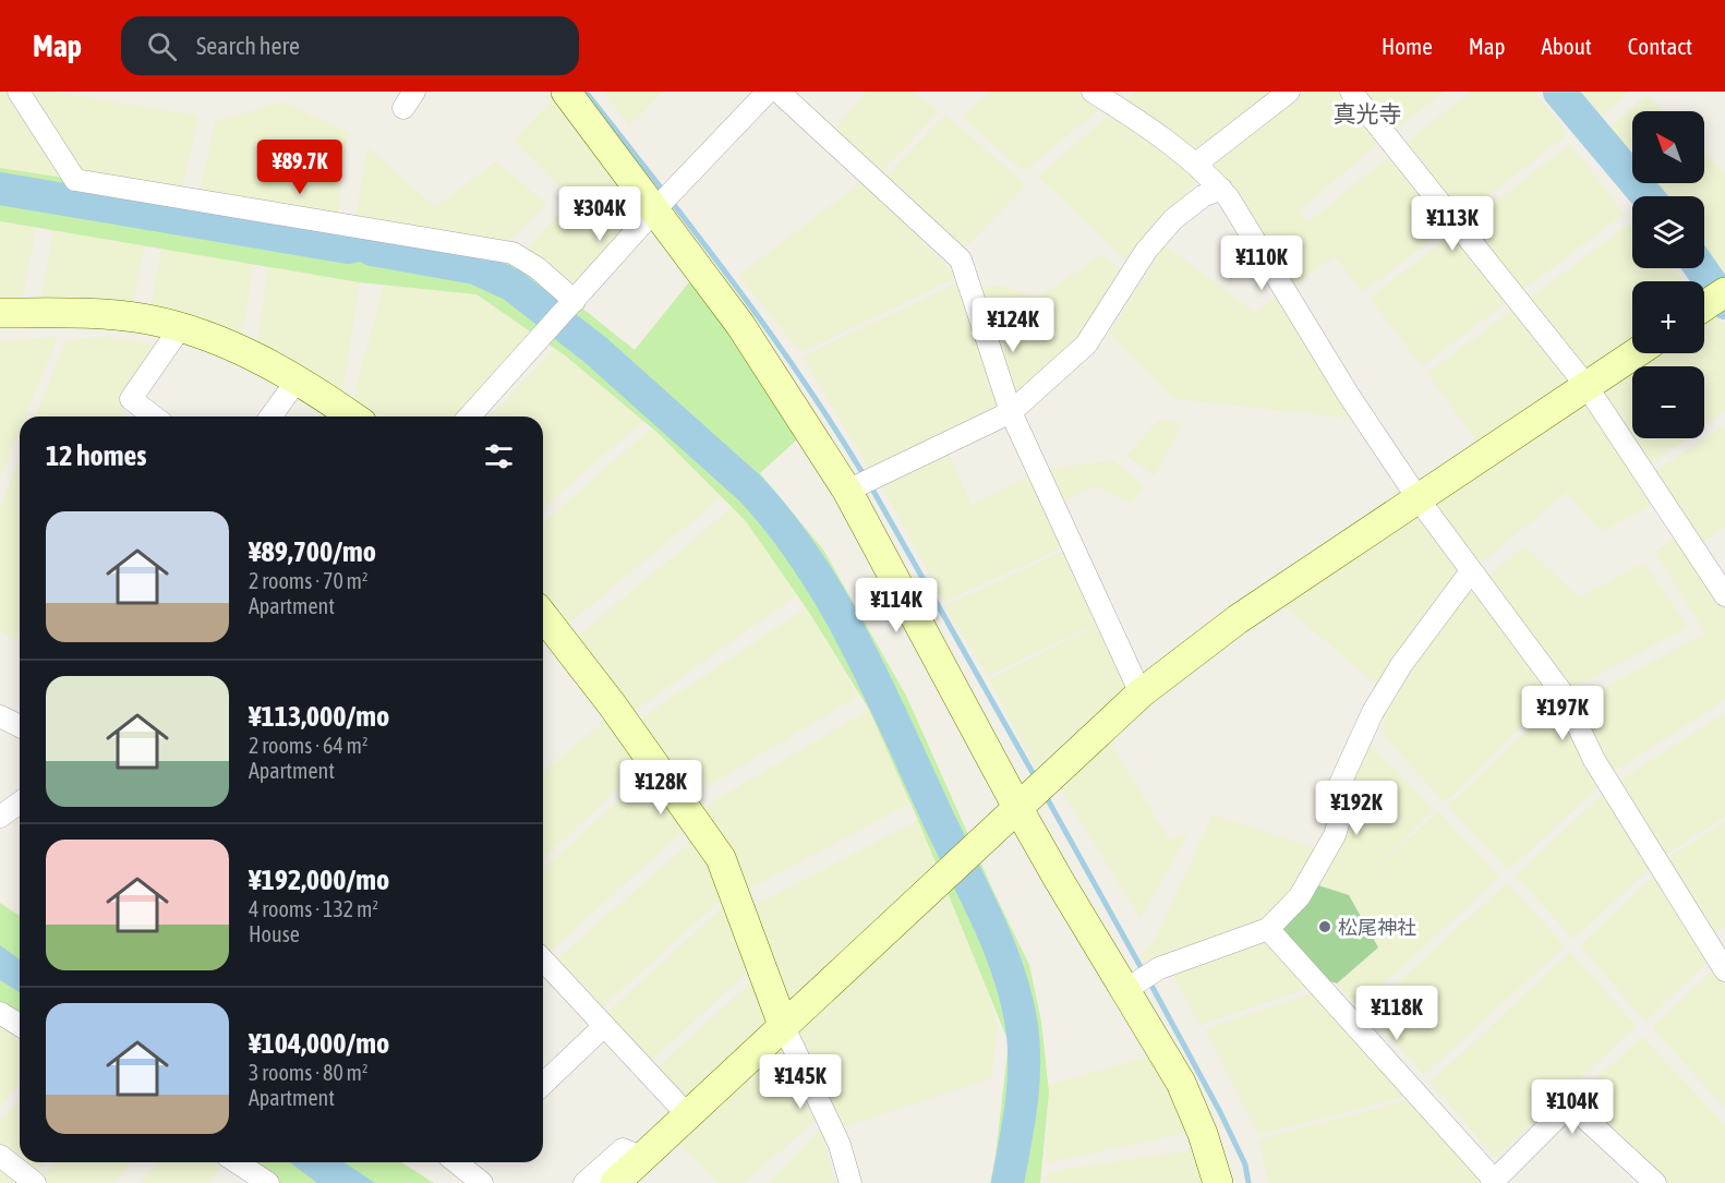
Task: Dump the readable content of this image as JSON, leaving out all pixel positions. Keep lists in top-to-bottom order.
{
  "districts": ["真光寺"],
  "places": ["松尾神社"],
  "north": "top left",
  "page": {
    "header": "Map",
    "search": "Search here",
    "nav": [
      "Home",
      "Map",
      "About",
      "Contact"
    ],
    "map_buttons": ["+", "−"],
    "price": [
      "¥89.7K",
      "¥304K",
      "¥113K",
      "¥110K",
      "¥124K",
      "¥114K",
      "¥197K",
      "¥128K",
      "¥192K",
      "¥118K",
      "¥145K",
      "¥104K"
    ],
    "heading": "12 homes",
    "list": [
      {
        "name": "¥89,700/mo",
        "note": "2 rooms · 70 m² · Apartment"
      },
      {
        "name": "¥113,000/mo",
        "note": "2 rooms · 64 m² · Apartment"
      },
      {
        "name": "¥192,000/mo",
        "note": "4 rooms · 132 m² · House"
      },
      {
        "name": "¥104,000/mo",
        "note": "3 rooms · 80 m² · Apartment"
      }
    ]
  }
}
